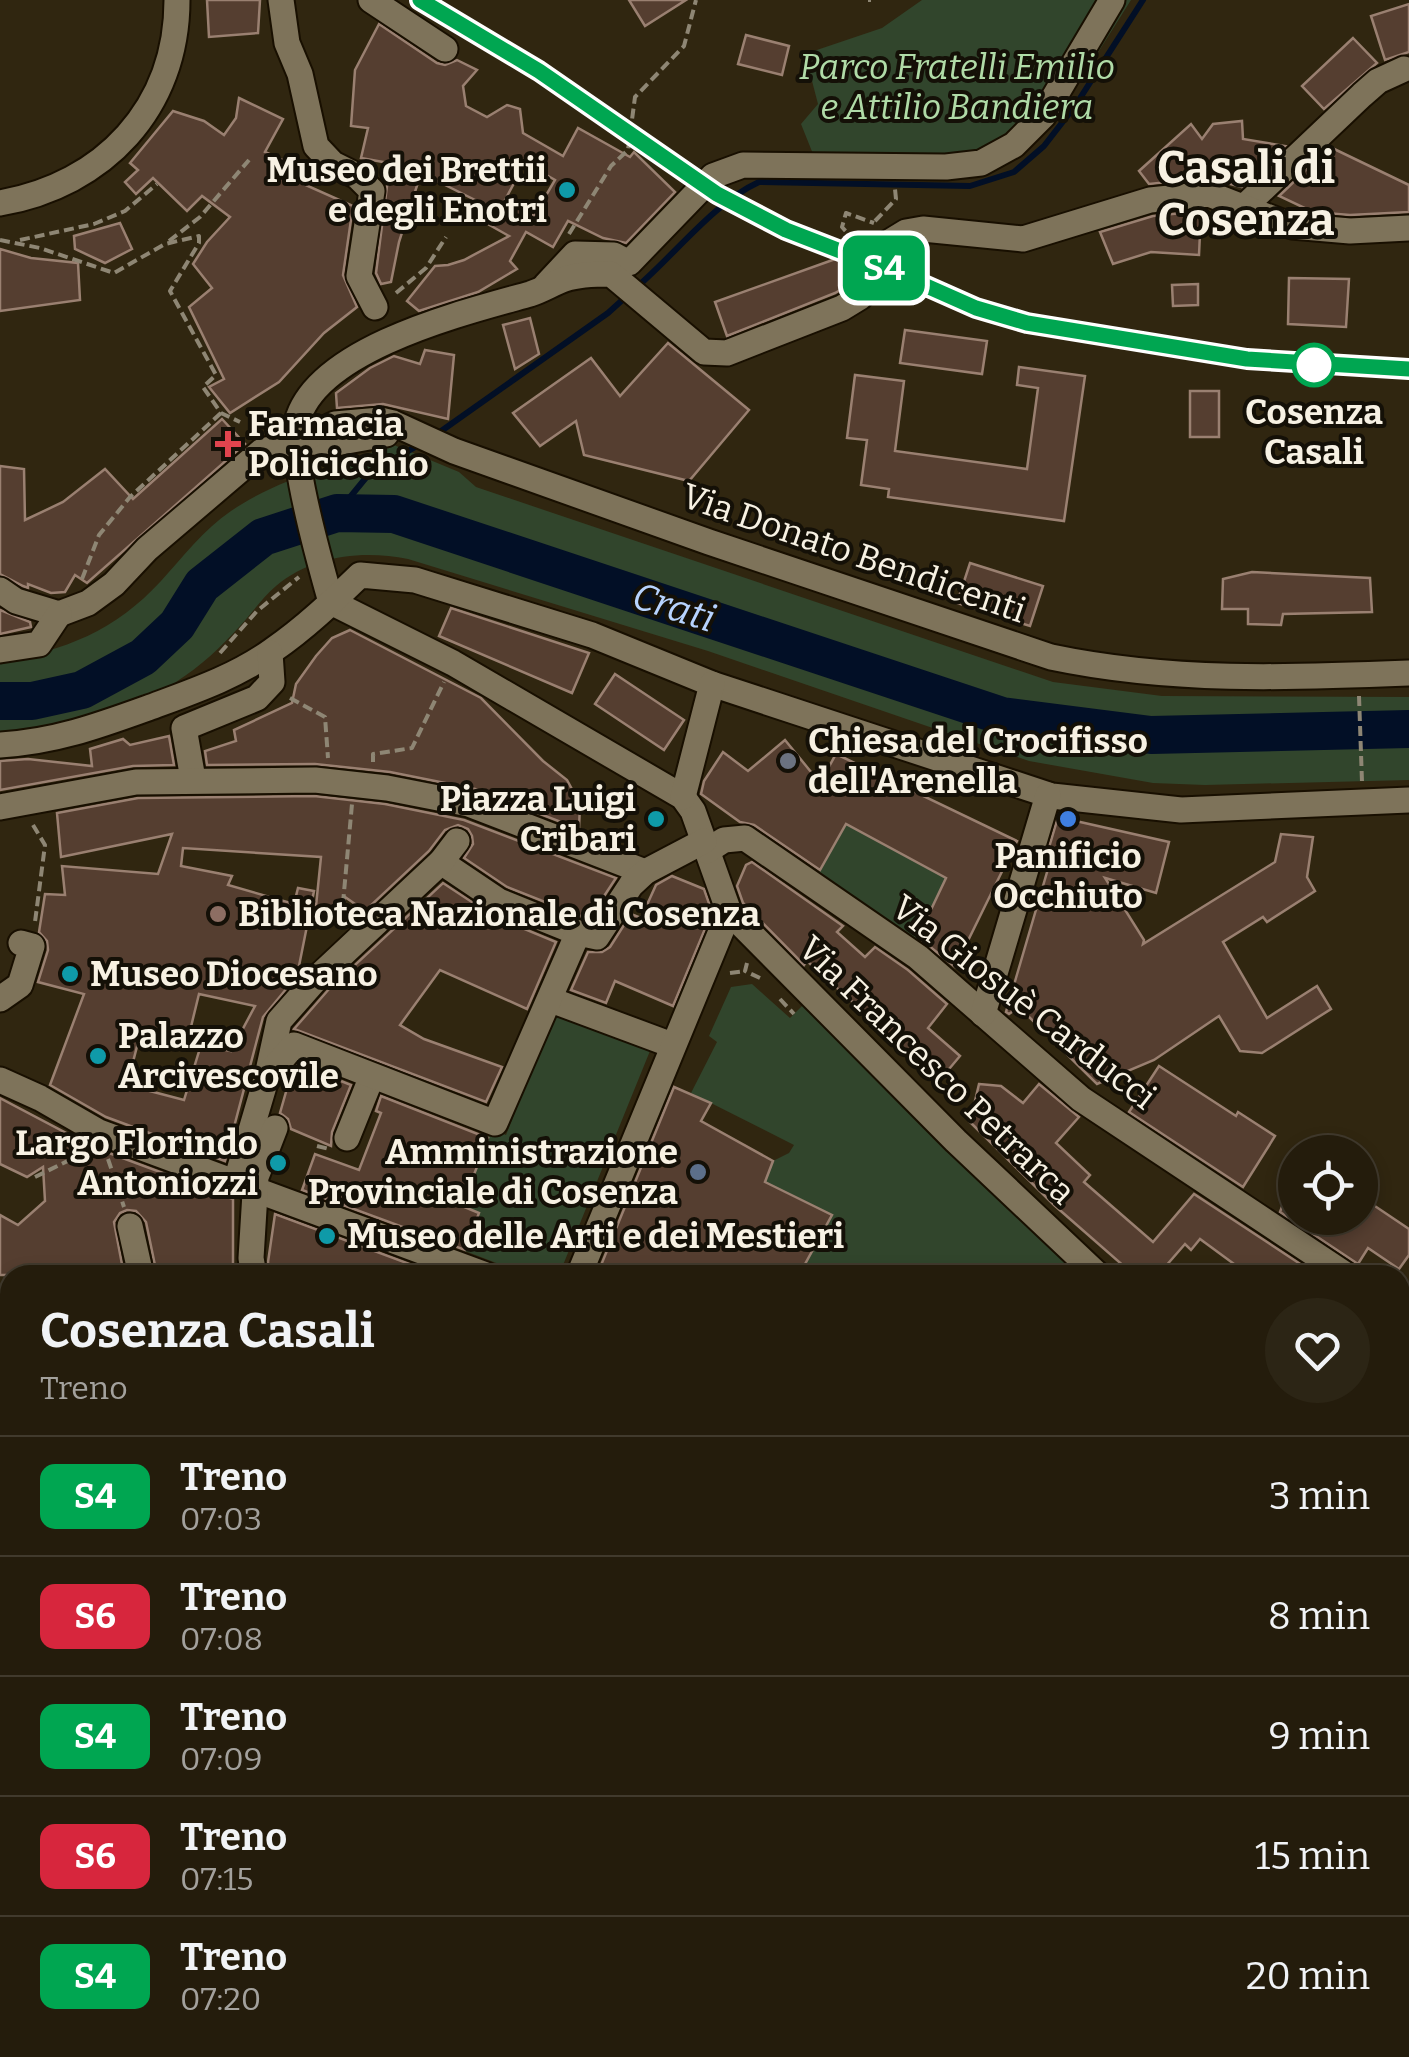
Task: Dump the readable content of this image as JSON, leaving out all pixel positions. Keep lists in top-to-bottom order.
{
  "streets": {
    "street": ["Via Donato Bendicenti", "Via Giosuè Carducci", "Via Francesco Petrarca"]
  },
  "districts": ["Casali di Cosenza"],
  "water": ["Crati"],
  "parks": ["Parco Fratelli Emilio e Attilio Bandiera"],
  "places": {
    "other": [
      "Museo dei Brettii e degli Enotri",
      "Cosenza Casali",
      "Chiesa del Crocifisso dell'Arenella",
      "Piazza Luigi Cribari",
      "Panificio Occhiuto",
      "Biblioteca Nazionale di Cosenza",
      "Museo Diocesano",
      "Palazzo Arcivescovile",
      "Largo Florindo Antoniozzi",
      "Amministrazione Provinciale di Cosenza",
      "Museo delle Arti e dei Mestieri"
    ],
    "health": ["Farmacia Policicchio"]
  },
  "page": {
    "on_map": "S4",
    "heading": ["Cosenza Casali", "Treno"],
    "list": [
      {
        "mark": "S4",
        "name": "Treno",
        "note": "07:03",
        "value": "3 min"
      },
      {
        "mark": "S6",
        "name": "Treno",
        "note": "07:08",
        "value": "8 min"
      },
      {
        "mark": "S4",
        "name": "Treno",
        "note": "07:09",
        "value": "9 min"
      },
      {
        "mark": "S6",
        "name": "Treno",
        "note": "07:15",
        "value": "15 min"
      },
      {
        "mark": "S4",
        "name": "Treno",
        "note": "07:20",
        "value": "20 min"
      }
    ]
  }
}
